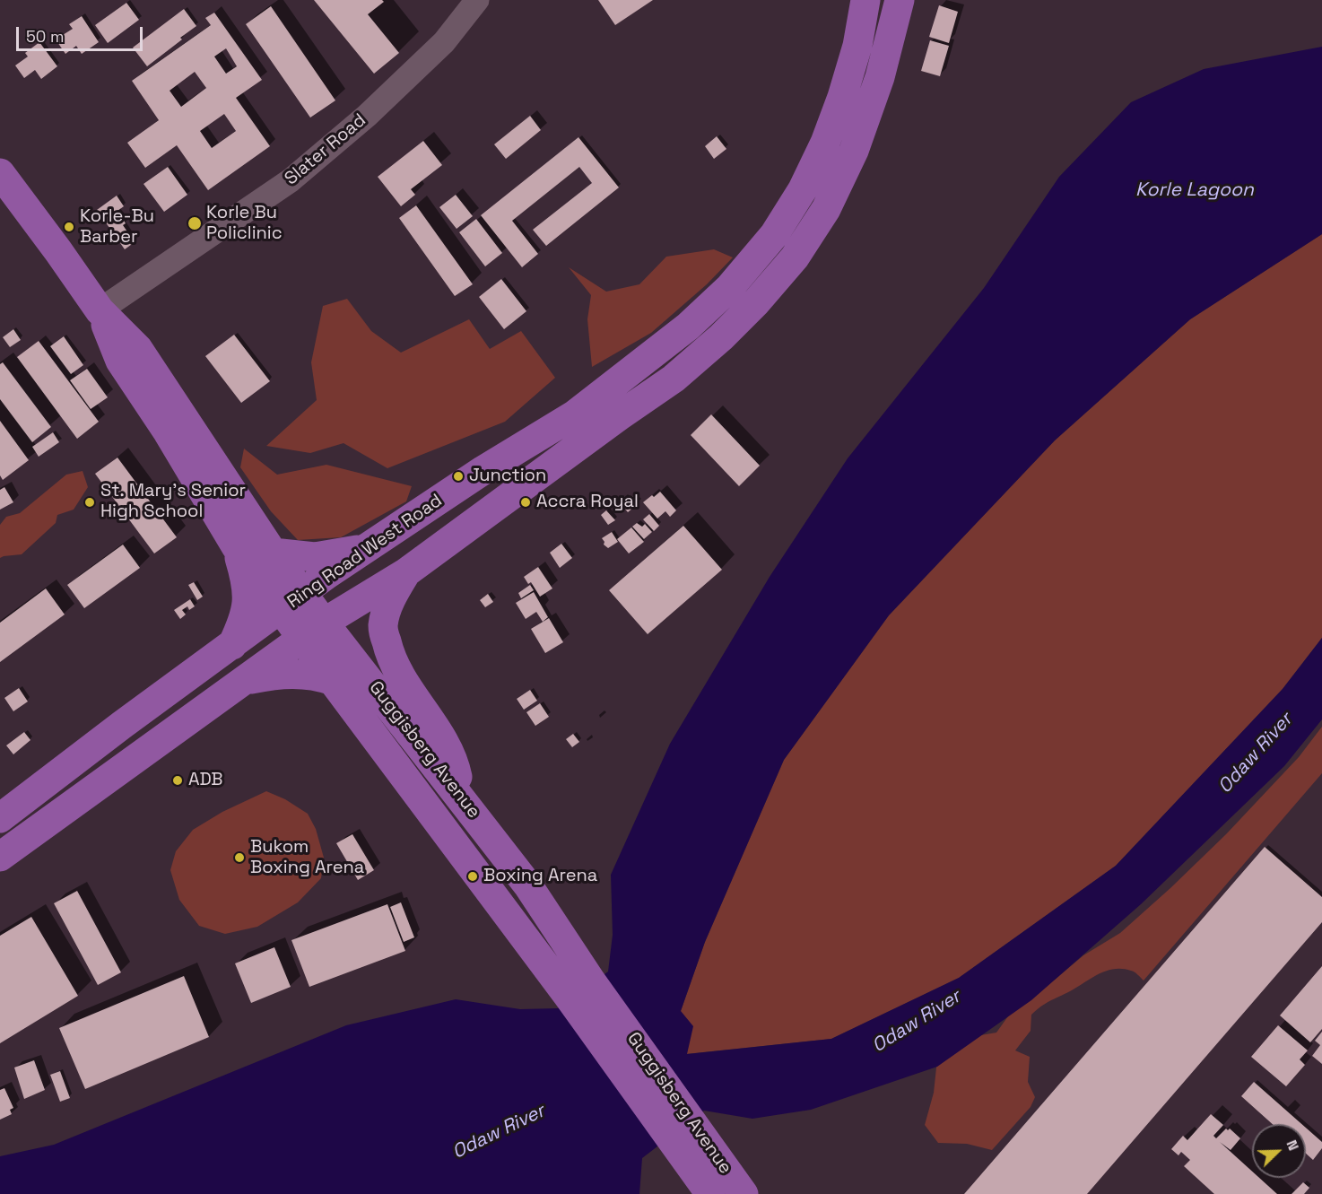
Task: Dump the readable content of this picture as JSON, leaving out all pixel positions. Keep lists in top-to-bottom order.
{
  "streets": {
    "main road": ["Ring Road West Road", "Guggisberg Avenue"],
    "street": ["Slater Road"]
  },
  "crossings": [
    ["Slater Road", "Guggisberg Avenue"],
    ["Ring Road West Road", "Guggisberg Avenue"]
  ],
  "water": ["Korle Lagoon", "Odaw River"],
  "places": [
    "Korle Bu Policlinic",
    "Korle-Bu Barber",
    "Junction",
    "St. Mary's Senior High School",
    "Accra Royal",
    "ADB",
    "Bukom Boxing Arena",
    "Boxing Arena"
  ],
  "scale_bar": "50 m",
  "north": "top right"
}
